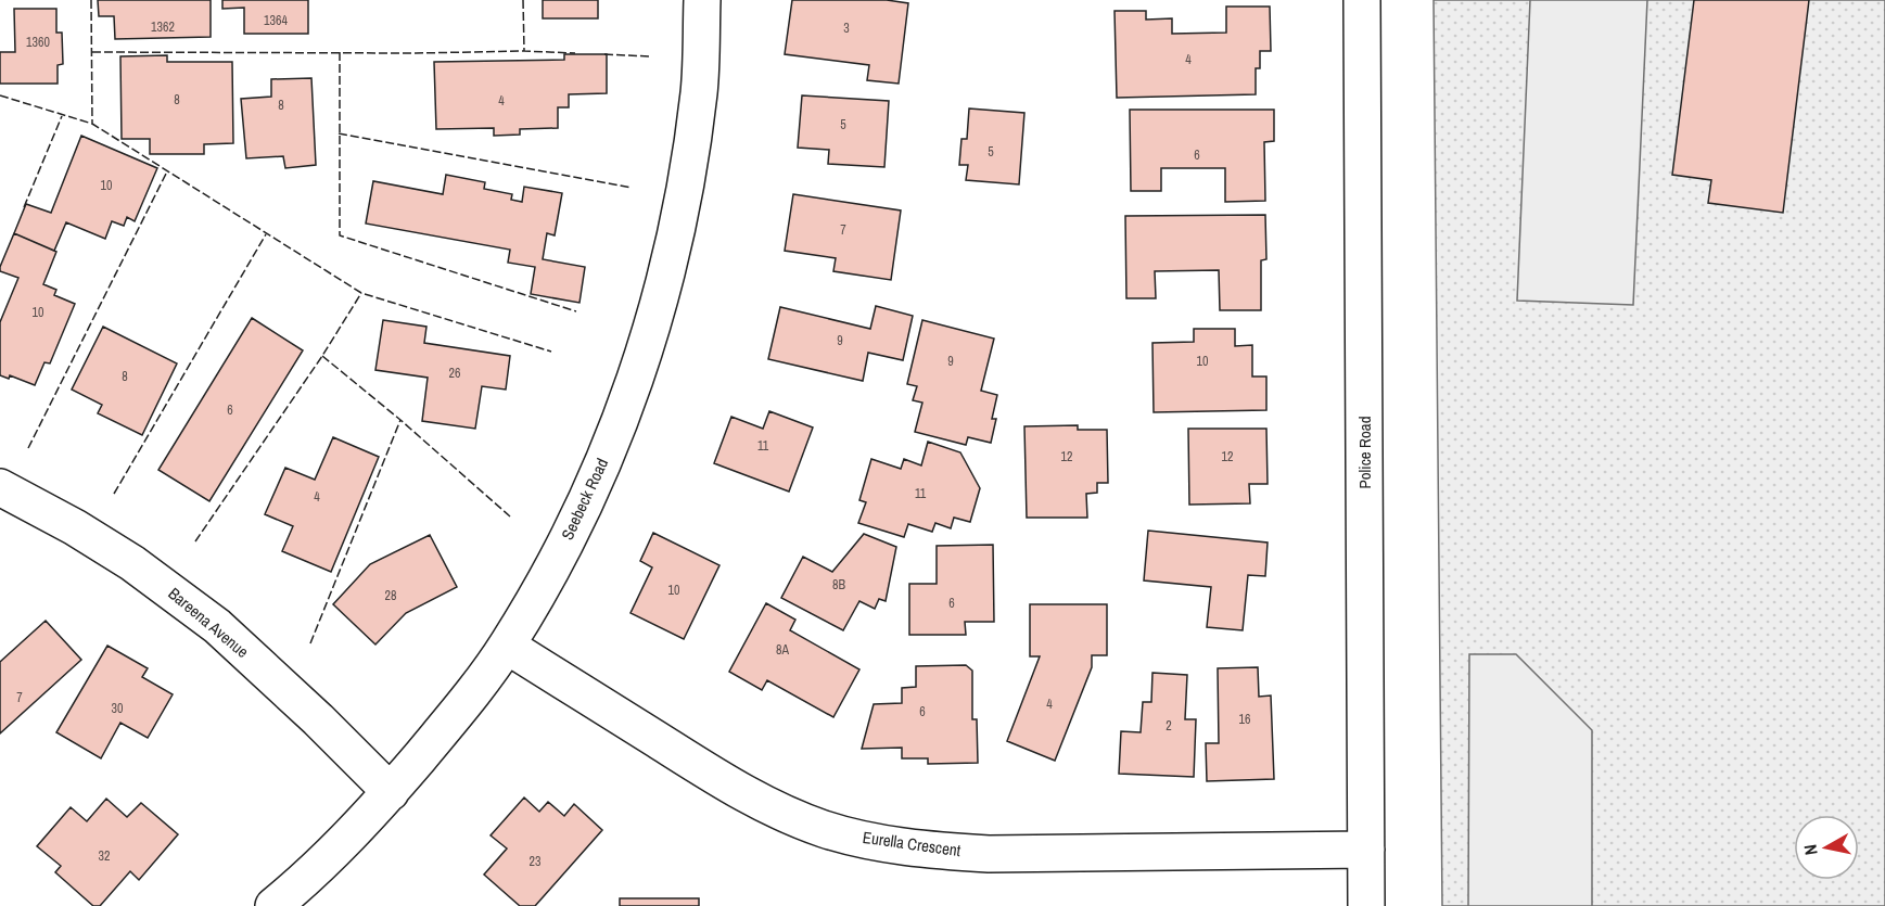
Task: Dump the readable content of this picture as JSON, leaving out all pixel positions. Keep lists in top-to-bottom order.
{
  "streets": {
    "street": [
      "Police Road",
      "Seebeck Road",
      "Bareena Avenue",
      "Eurella Crescent"
    ]
  },
  "crossings": [
    ["Police Road", "Eurella Crescent"],
    ["Seebeck Road", "Bareena Avenue"],
    ["Seebeck Road", "Eurella Crescent"]
  ],
  "house_numbers": [
    "1364",
    "1362",
    "3",
    "1360",
    "4",
    "8",
    "4",
    "8",
    "5",
    "5",
    "6",
    "10",
    "7",
    "10",
    "9",
    "9",
    "10",
    "26",
    "8",
    "6",
    "11",
    "12",
    "12",
    "11",
    "4",
    "8B",
    "10",
    "28",
    "6",
    "8A",
    "7",
    "4",
    "30",
    "6",
    "16",
    "2",
    "32",
    "23"
  ],
  "north": "left"
}
